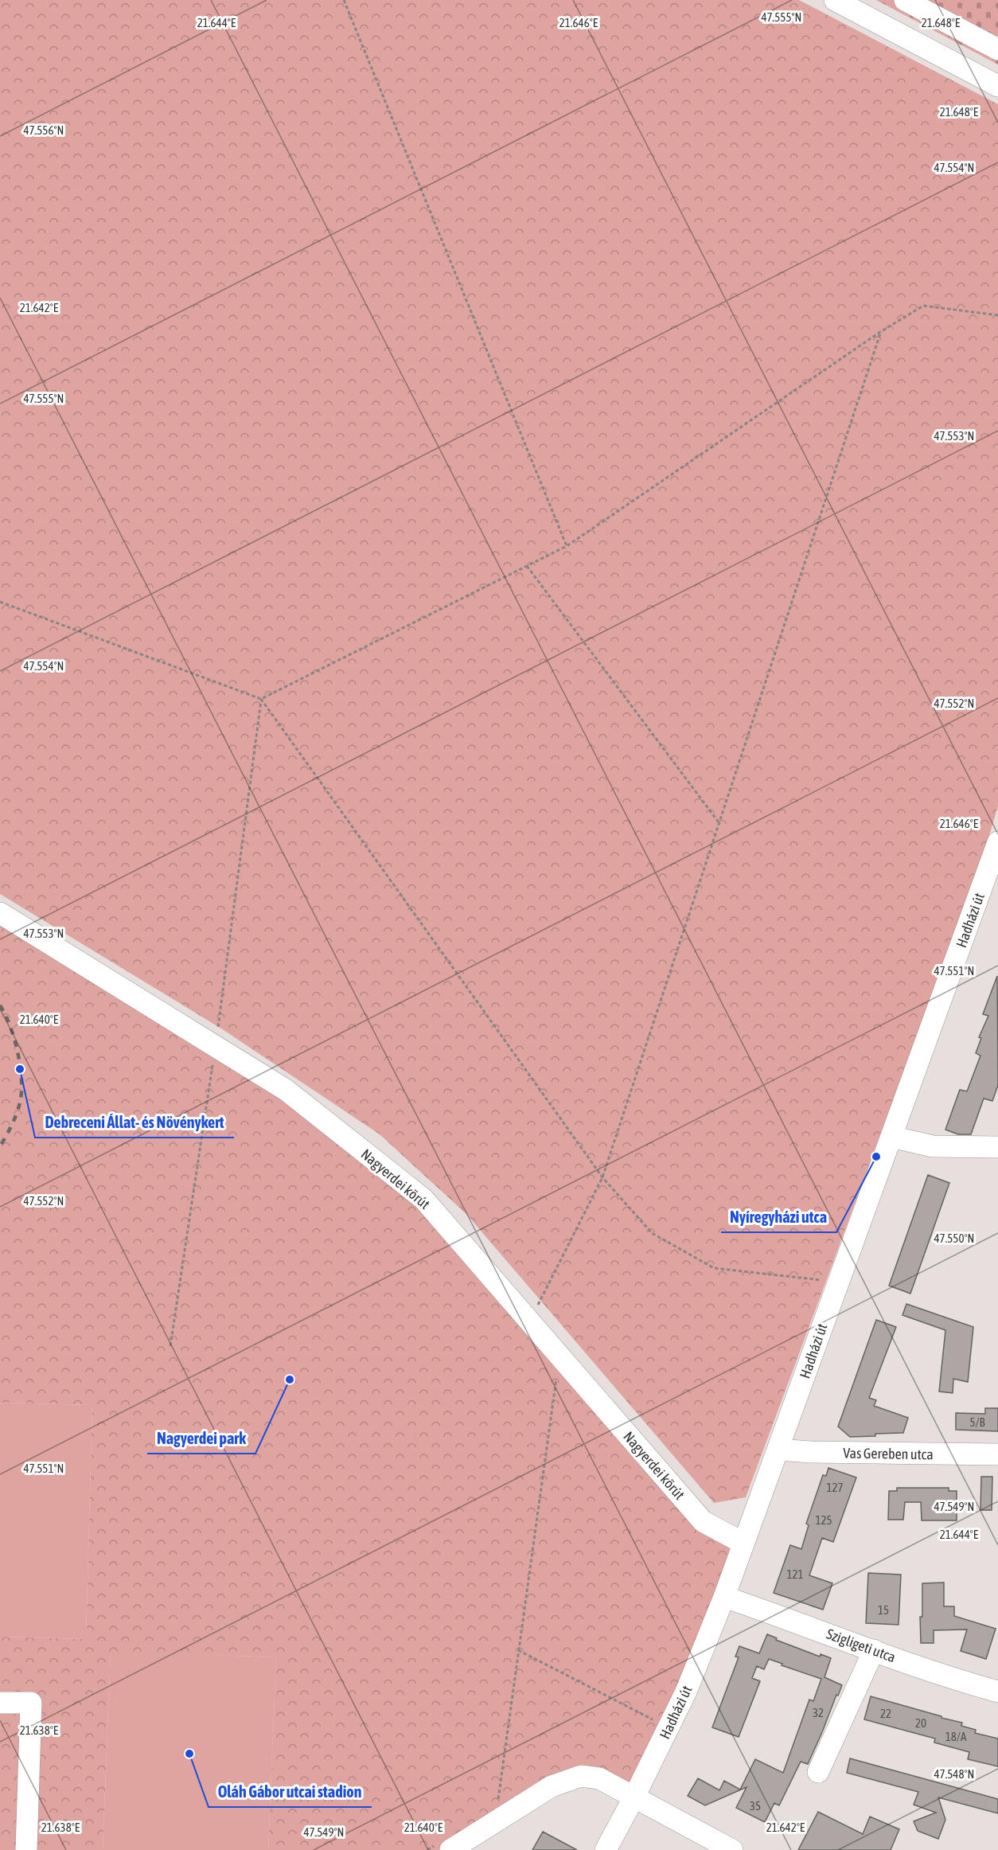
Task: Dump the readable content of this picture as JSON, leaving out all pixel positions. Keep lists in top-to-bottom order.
{
  "streets": {
    "street": [
      "Hadházi út",
      "Nagyerdei körút",
      "Vas Gereben utca",
      "Szigligeti utca"
    ]
  },
  "crossings": [
    ["Hadházi út", "Nagyerdei körút"],
    ["Hadházi út", "Vas Gereben utca"],
    ["Hadházi út", "Szigligeti utca"]
  ],
  "places": [
    "Debreceni Állat- és Növénykert",
    "Nyíregyházi utca",
    "Nagyerdei park",
    "Oláh Gábor utcai stadion"
  ],
  "house_numbers": [
    "5/B",
    "127",
    "125",
    "121",
    "15",
    "32",
    "22",
    "20",
    "18/A",
    "35"
  ],
  "coordinates": [
    "47.555°N",
    "21.644°E",
    "21.646°E",
    "21.648°E",
    "47.556°N",
    "47.554°N",
    "21.642°E",
    "47.553°N",
    "47.552°N",
    "47.551°N",
    "21.640°E",
    "47.550°N",
    "47.549°N",
    "21.638°E",
    "47.548°N"
  ]
}
